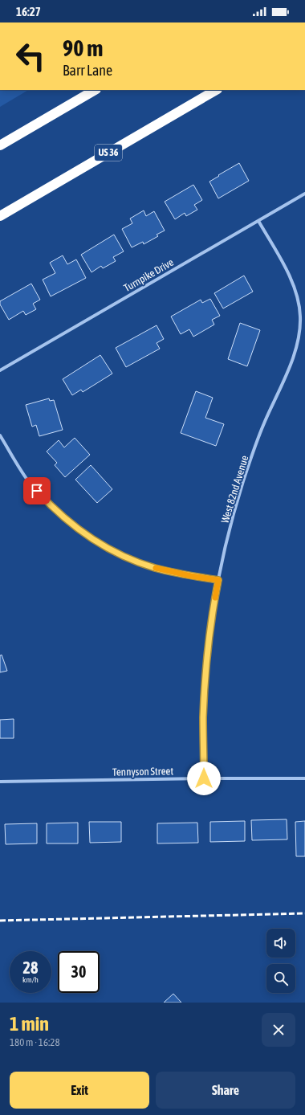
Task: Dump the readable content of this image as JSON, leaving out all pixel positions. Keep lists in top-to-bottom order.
{
  "streets": {
    "highway": ["US 36"],
    "street": ["Turnpike Drive", "West 82nd Avenue", "Tennyson Street"]
  },
  "crossings": [
    ["Turnpike Drive", "West 82nd Avenue"],
    ["West 82nd Avenue", "Tennyson Street"]
  ],
  "page": {
    "status": "16:27",
    "turn": ["90 m", "Barr Lane"],
    "speed": "28 km/h",
    "limit": "30",
    "heading": ["1 min", "180 m · 16:28"],
    "buttons": ["Exit", "Share"]
  }
}
